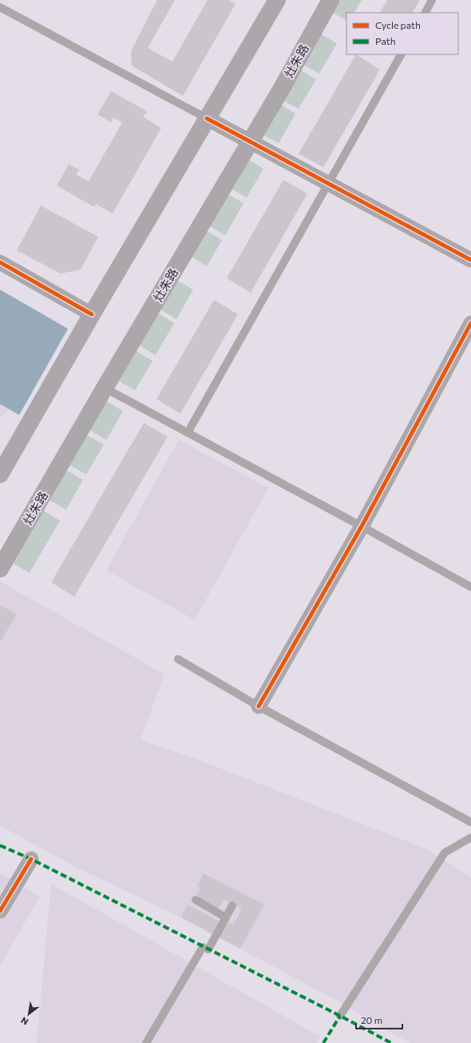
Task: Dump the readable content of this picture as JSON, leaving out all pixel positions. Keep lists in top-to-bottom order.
{
  "streets": {
    "main road": ["灶朱路"]
  },
  "legend": ["Cycle path", "Path"],
  "scale_bar": "20 m",
  "north": "bottom left"
}
